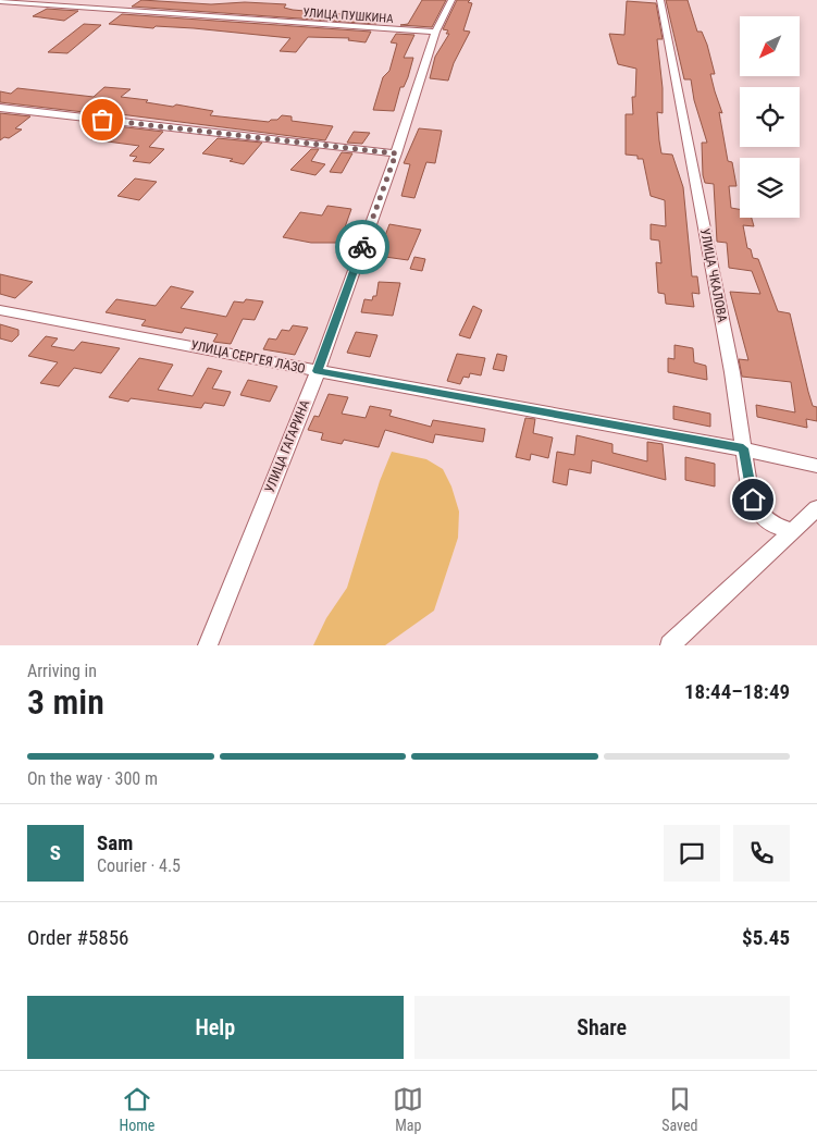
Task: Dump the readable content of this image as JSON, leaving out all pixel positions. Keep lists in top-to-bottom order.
{
  "streets": {
    "street": [
      "УЛИЦА ПУШКИНА",
      "УЛИЦА ЧКАЛОВА",
      "УЛИЦА СЕРГЕЯ ЛАЗО",
      "УЛИЦА ГАГАРИНА"
    ]
  },
  "crossings": [
    ["УЛИЦА ПУШКИНА", "УЛИЦА ГАГАРИНА"],
    ["УЛИЦА ЧКАЛОВА", "УЛИЦА СЕРГЕЯ ЛАЗО"],
    ["УЛИЦА СЕРГЕЯ ЛАЗО", "УЛИЦА ГАГАРИНА"]
  ],
  "north": "bottom left",
  "page": {
    "heading": ["3 min", "Arriving in", "18:44–18:49"],
    "panel": [
      "Sam",
      "Courier · 4.5",
      "Order #5856",
      "$5.45"
    ],
    "bar": "On the way · 300 m",
    "round": "S",
    "buttons": ["Help", "Share"],
    "tabs": ["Home", "Map", "Saved"]
  }
}
